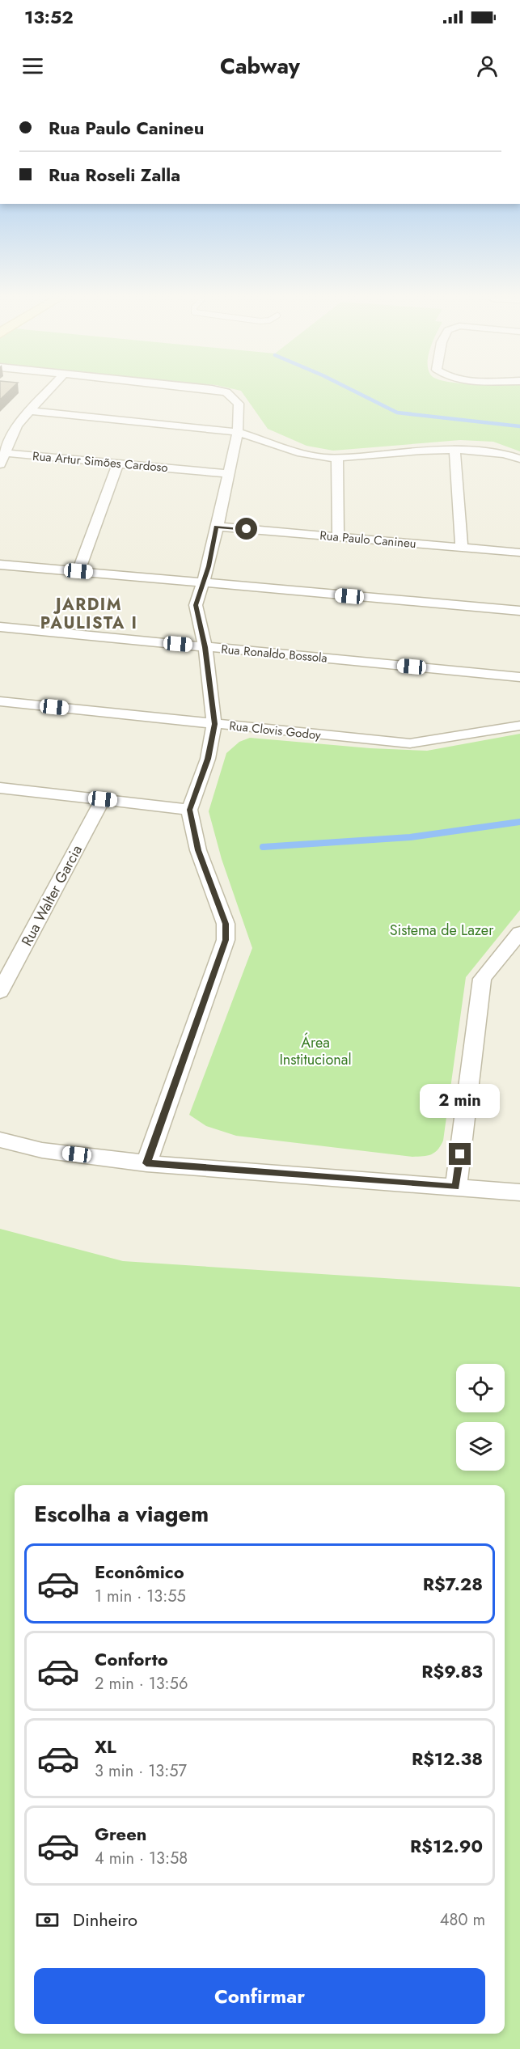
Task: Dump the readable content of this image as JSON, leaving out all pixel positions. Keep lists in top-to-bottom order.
{
  "streets": {
    "street": [
      "Rua Artur Simões Cardoso",
      "Rua Paulo Canineu",
      "Rua Ronaldo Bossola",
      "Rua Clovis Godoy",
      "Rua Walter Garcia"
    ]
  },
  "districts": ["JARDIM PAULISTA I"],
  "parks": ["Sistema de Lazer", "Área Institucional"],
  "page": {
    "status": "13:52",
    "header": "Cabway",
    "banner": ["Rua Paulo Canineu", "Rua Roseli Zalla"],
    "bubble": "2 min",
    "heading": "Escolha a viagem",
    "list": [
      {
        "name": "Econômico",
        "note": "1 min · 13:55",
        "value": "R$7.28"
      },
      {
        "name": "Conforto",
        "note": "2 min · 13:56",
        "value": "R$9.83"
      },
      {
        "name": "XL",
        "note": "3 min · 13:57",
        "value": "R$12.38"
      },
      {
        "name": "Green",
        "note": "4 min · 13:58",
        "value": "R$12.90"
      }
    ],
    "pay": ["Dinheiro", "480 m"],
    "buttons": "Confirmar"
  }
}
